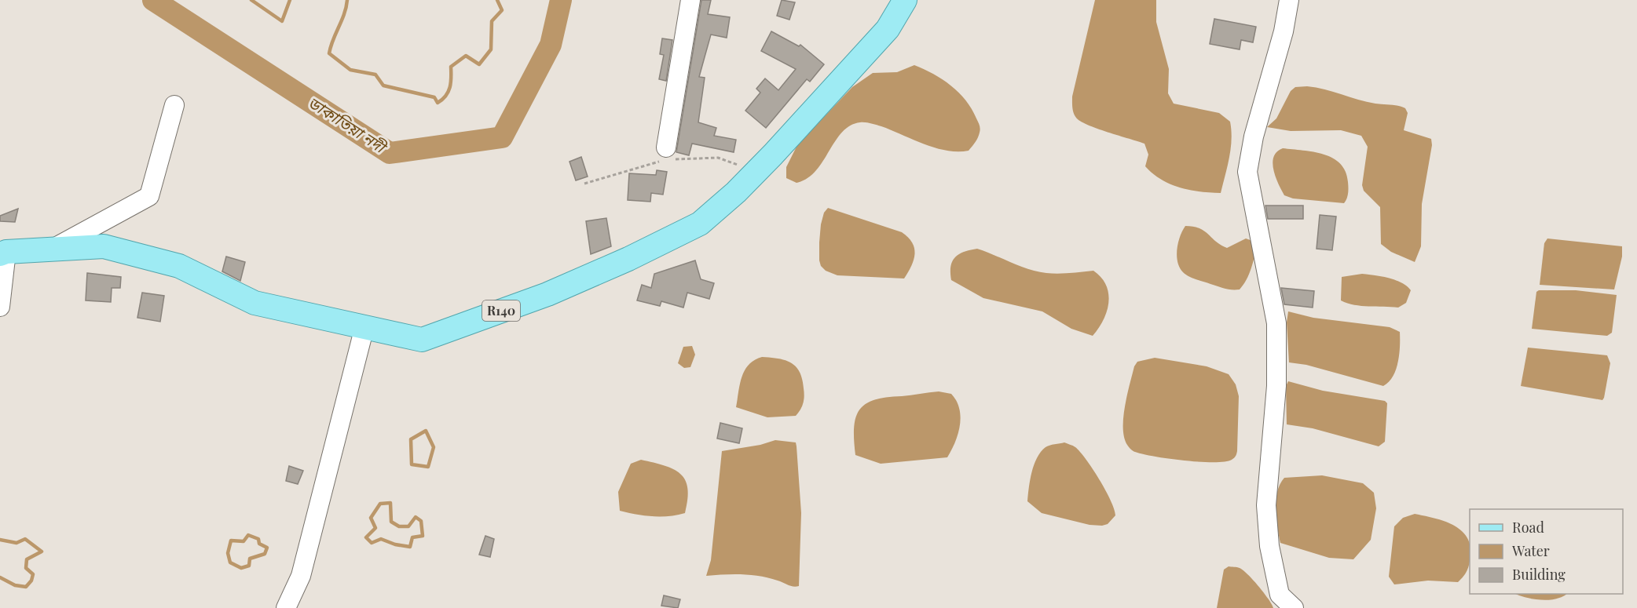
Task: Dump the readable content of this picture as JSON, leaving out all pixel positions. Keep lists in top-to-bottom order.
{
  "streets": {
    "main road": ["R140"]
  },
  "water": ["ডাকাতিয়া নদী"],
  "legend": ["Road", "Water", "Building"]
}
